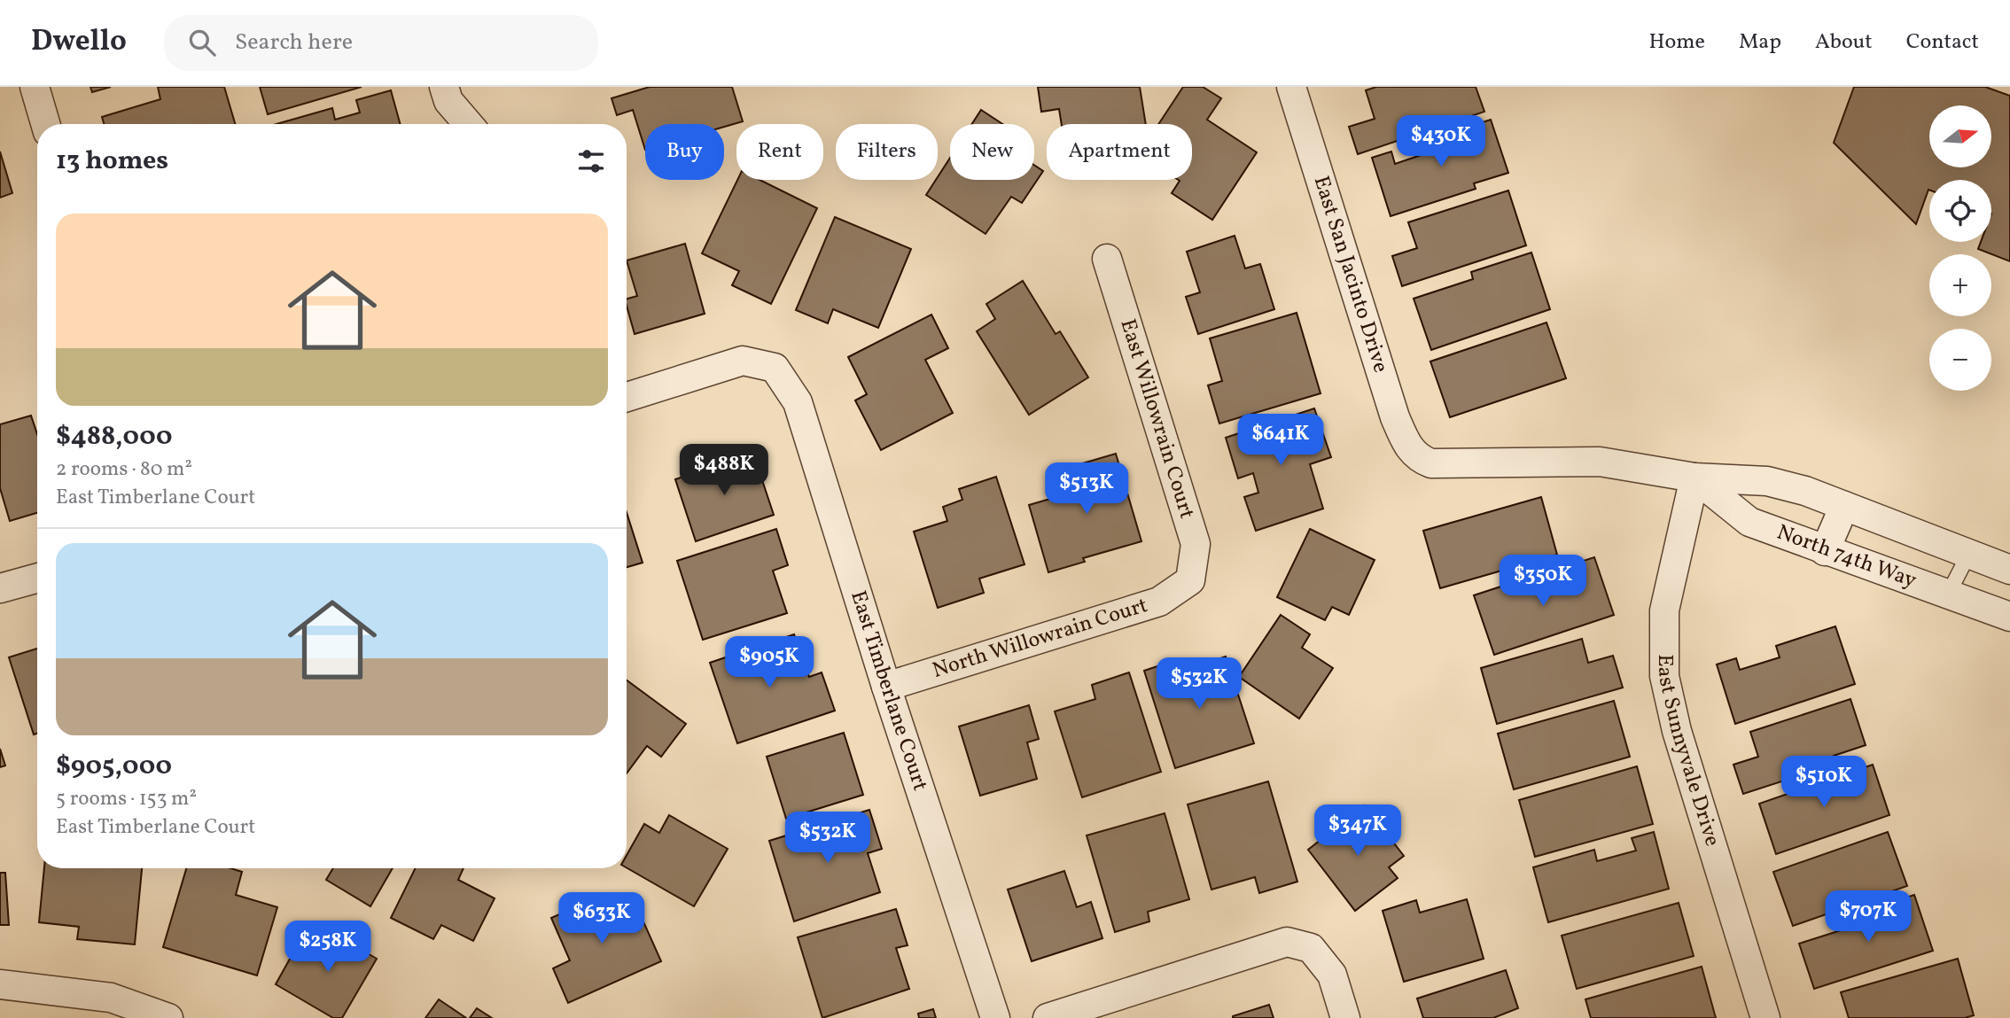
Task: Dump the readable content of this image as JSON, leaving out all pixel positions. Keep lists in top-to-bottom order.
{
  "streets": {
    "street": [
      "East San Jacinto Drive",
      "East Willowrain Court",
      "North 74th Way",
      "North Willowrain Court",
      "East Timberlane Court",
      "East Sunnyvale Drive"
    ]
  },
  "crossings": [
    ["East San Jacinto Drive", "North 74th Way"],
    ["East Willowrain Court", "North Willowrain Court"],
    ["North 74th Way", "East Sunnyvale Drive"],
    ["North Willowrain Court", "East Timberlane Court"]
  ],
  "north": "right",
  "page": {
    "header": "Dwello",
    "search": "Search here",
    "nav": [
      "Home",
      "Map",
      "About",
      "Contact"
    ],
    "map_buttons": ["+", "−"],
    "price": [
      "$430K",
      "$641K",
      "$488K",
      "$513K",
      "$350K",
      "$905K",
      "$532K",
      "$510K",
      "$347K",
      "$532K",
      "$707K",
      "$633K",
      "$258K"
    ],
    "chip": [
      "Buy",
      "Rent",
      "Filters",
      "New",
      "Apartment"
    ],
    "heading": "13 homes",
    "list": [
      {
        "name": "$488,000",
        "note": "2 rooms · 80 m² · East Timberlane Court"
      },
      {
        "name": "$905,000",
        "note": "5 rooms · 153 m² · East Timberlane Court"
      }
    ]
  }
}
